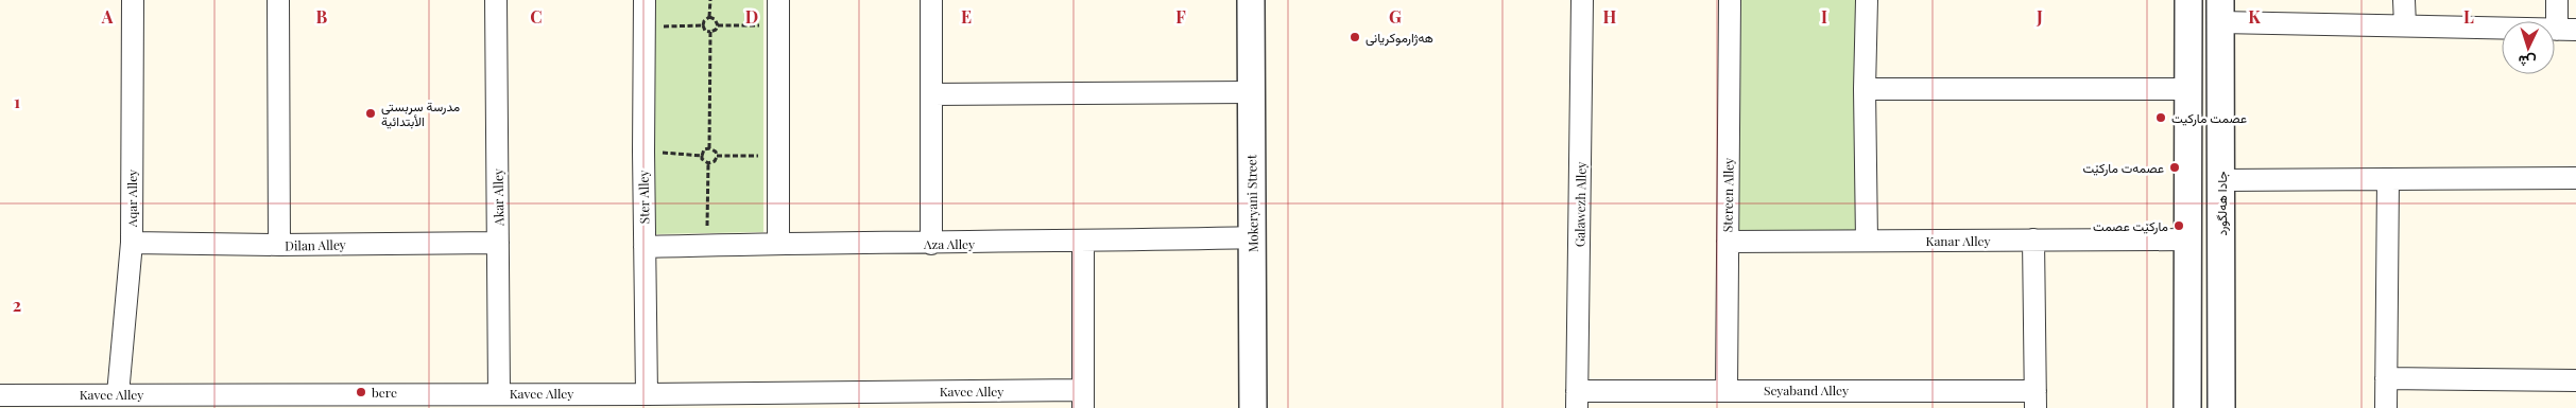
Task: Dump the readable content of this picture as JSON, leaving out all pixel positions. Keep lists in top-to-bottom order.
{
  "streets": {
    "street": [
      "Stereen Alley",
      "Akar Alley",
      "Ster Alley",
      "Aqar Alley",
      "Mokeryani Street",
      "جادا هەلگورد",
      "Galawezh Alley",
      "Kanar Alley",
      "Aza Alley",
      "Dilan Alley",
      "Seyaband Alley",
      "Kavee Alley"
    ]
  },
  "crossings": [
    ["Stereen Alley", "Kanar Alley"],
    ["Stereen Alley", "Seyaband Alley"],
    ["Akar Alley", "Dilan Alley"],
    ["Akar Alley", "Kavee Alley"],
    ["Ster Alley", "Aza Alley"],
    ["Ster Alley", "Kavee Alley"],
    ["Aqar Alley", "Dilan Alley"],
    ["Aqar Alley", "Kavee Alley"],
    ["Mokeryani Street", "Aza Alley"],
    ["Galawezh Alley", "Seyaband Alley"]
  ],
  "places": [
    "ھەژارموکریانی",
    "مدرسة سربستي الأبتدائية",
    "عصمت ماركيت",
    "عصمه‌ت ماركێت",
    "ماركێت عصمت",
    "bere"
  ],
  "north": "bottom",
  "grid": {
    "columns": [
      "A",
      "B",
      "C",
      "D",
      "E",
      "F",
      "G",
      "H",
      "I",
      "J",
      "K",
      "L"
    ],
    "rows": ["1", "2"]
  }
}
